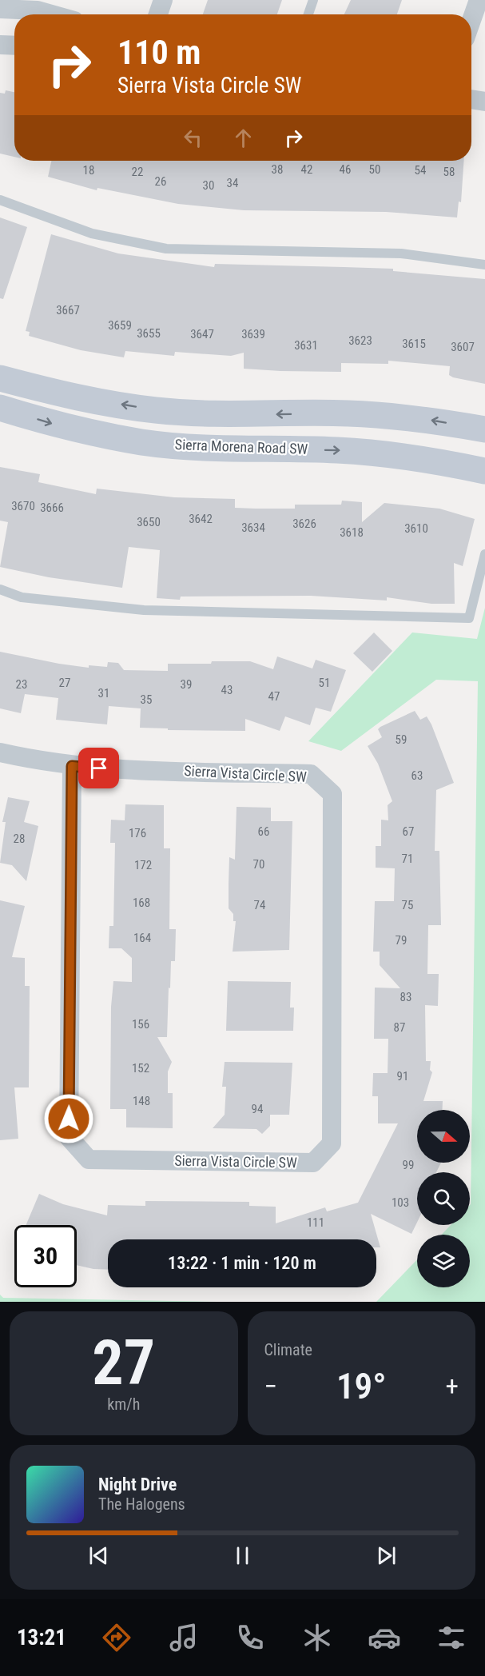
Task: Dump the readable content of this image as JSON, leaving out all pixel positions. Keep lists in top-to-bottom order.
{
  "streets": {
    "street": ["Sierra Morena Road SW", "Sierra Vista Circle SW"]
  },
  "house_numbers": [
    "38",
    "42",
    "46",
    "50",
    "18",
    "54",
    "22",
    "58",
    "26",
    "34",
    "30",
    "3667",
    "3659",
    "3655",
    "3647",
    "3639",
    "3623",
    "3615",
    "3631",
    "3607",
    "3670",
    "3666",
    "3642",
    "3650",
    "3626",
    "3634",
    "3610",
    "3618",
    "27",
    "51",
    "23",
    "39",
    "43",
    "31",
    "47",
    "35",
    "59",
    "63",
    "66",
    "67",
    "176",
    "28",
    "71",
    "70",
    "172",
    "168",
    "74",
    "75",
    "164",
    "79",
    "83",
    "156",
    "87",
    "152",
    "91",
    "148",
    "94",
    "99",
    "103",
    "111"
  ],
  "north": "right",
  "page": {
    "turn": ["110 m", "Sierra Vista Circle SW"],
    "limit": "30",
    "trip": "13:22 · 1 min · 120 m",
    "tile": [
      ["27", "km/h"],
      "Climate"
    ],
    "heat": ["−", "19°", "+"],
    "song": ["Night Drive", "The Halogens"],
    "tabs": "13:21"
  }
}
